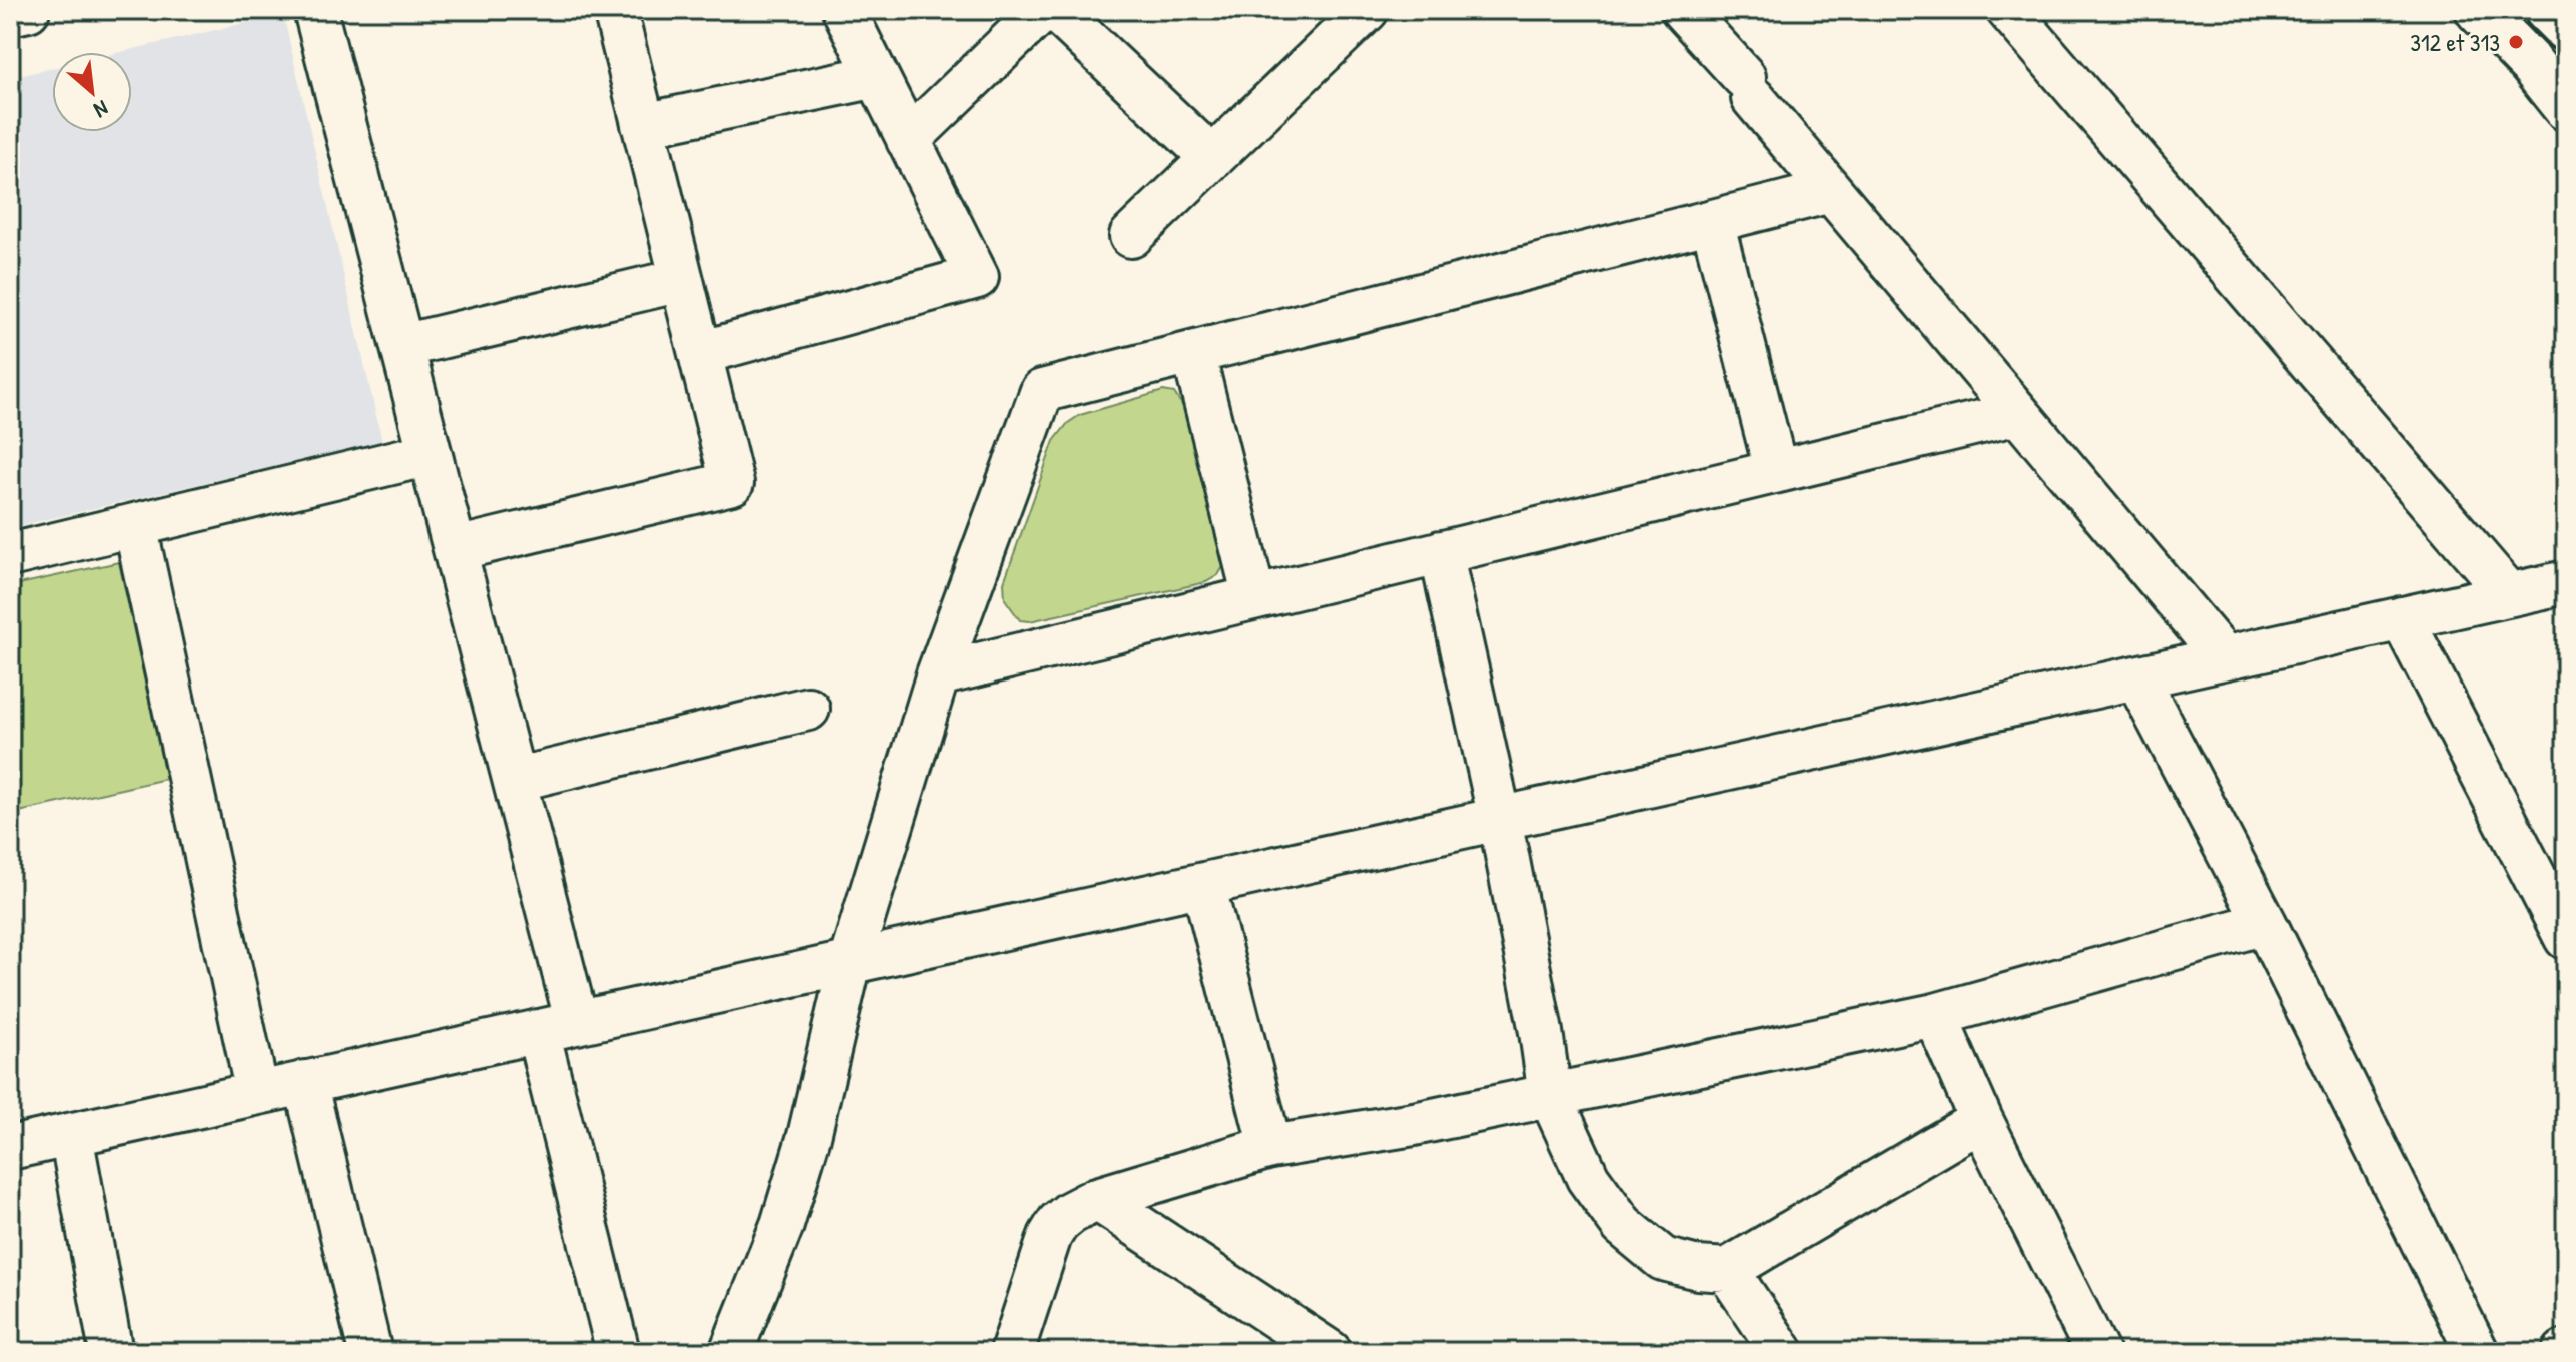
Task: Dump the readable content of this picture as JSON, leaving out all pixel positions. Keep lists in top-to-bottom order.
{
  "places": ["312 et 313"],
  "north": "bottom right"
}
